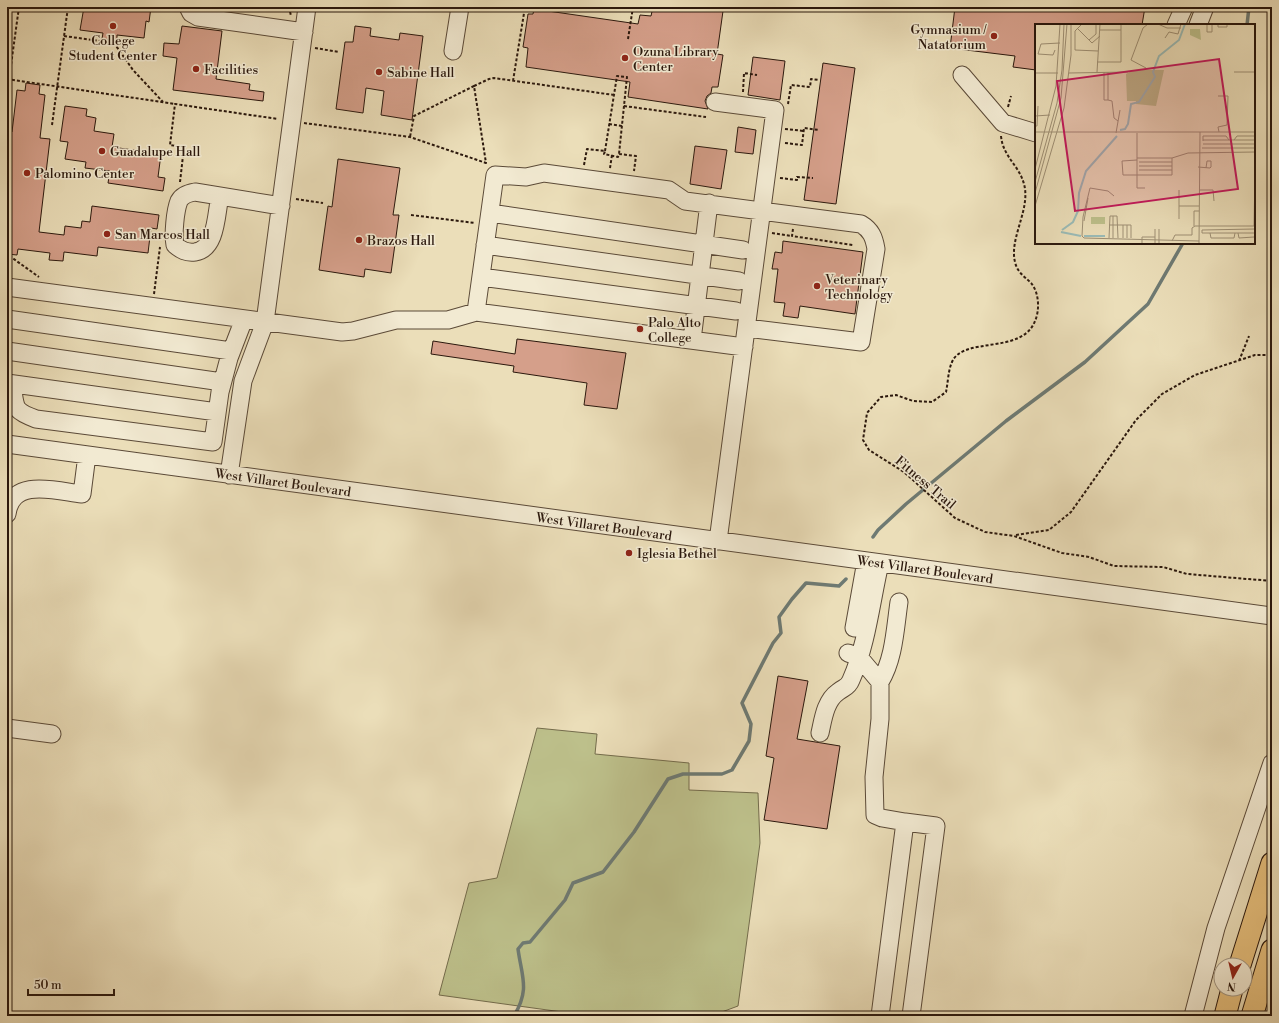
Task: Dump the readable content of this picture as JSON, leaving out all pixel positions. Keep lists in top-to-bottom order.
{
  "streets": {
    "street": ["West Villaret Boulevard"],
    "path": ["Fitness Trail"]
  },
  "places": [
    "College Student Center",
    "Gymnasium / Natatorium",
    "Ozuna Library Center",
    "Facilities",
    "Sabine Hall",
    "Guadalupe Hall",
    "Palomino Center",
    "San Marcos Hall",
    "Brazos Hall",
    "Veterinary Technology",
    "Palo Alto College",
    "Iglesia Bethel"
  ],
  "scale_bar": "50 m",
  "north": "bottom"
}
